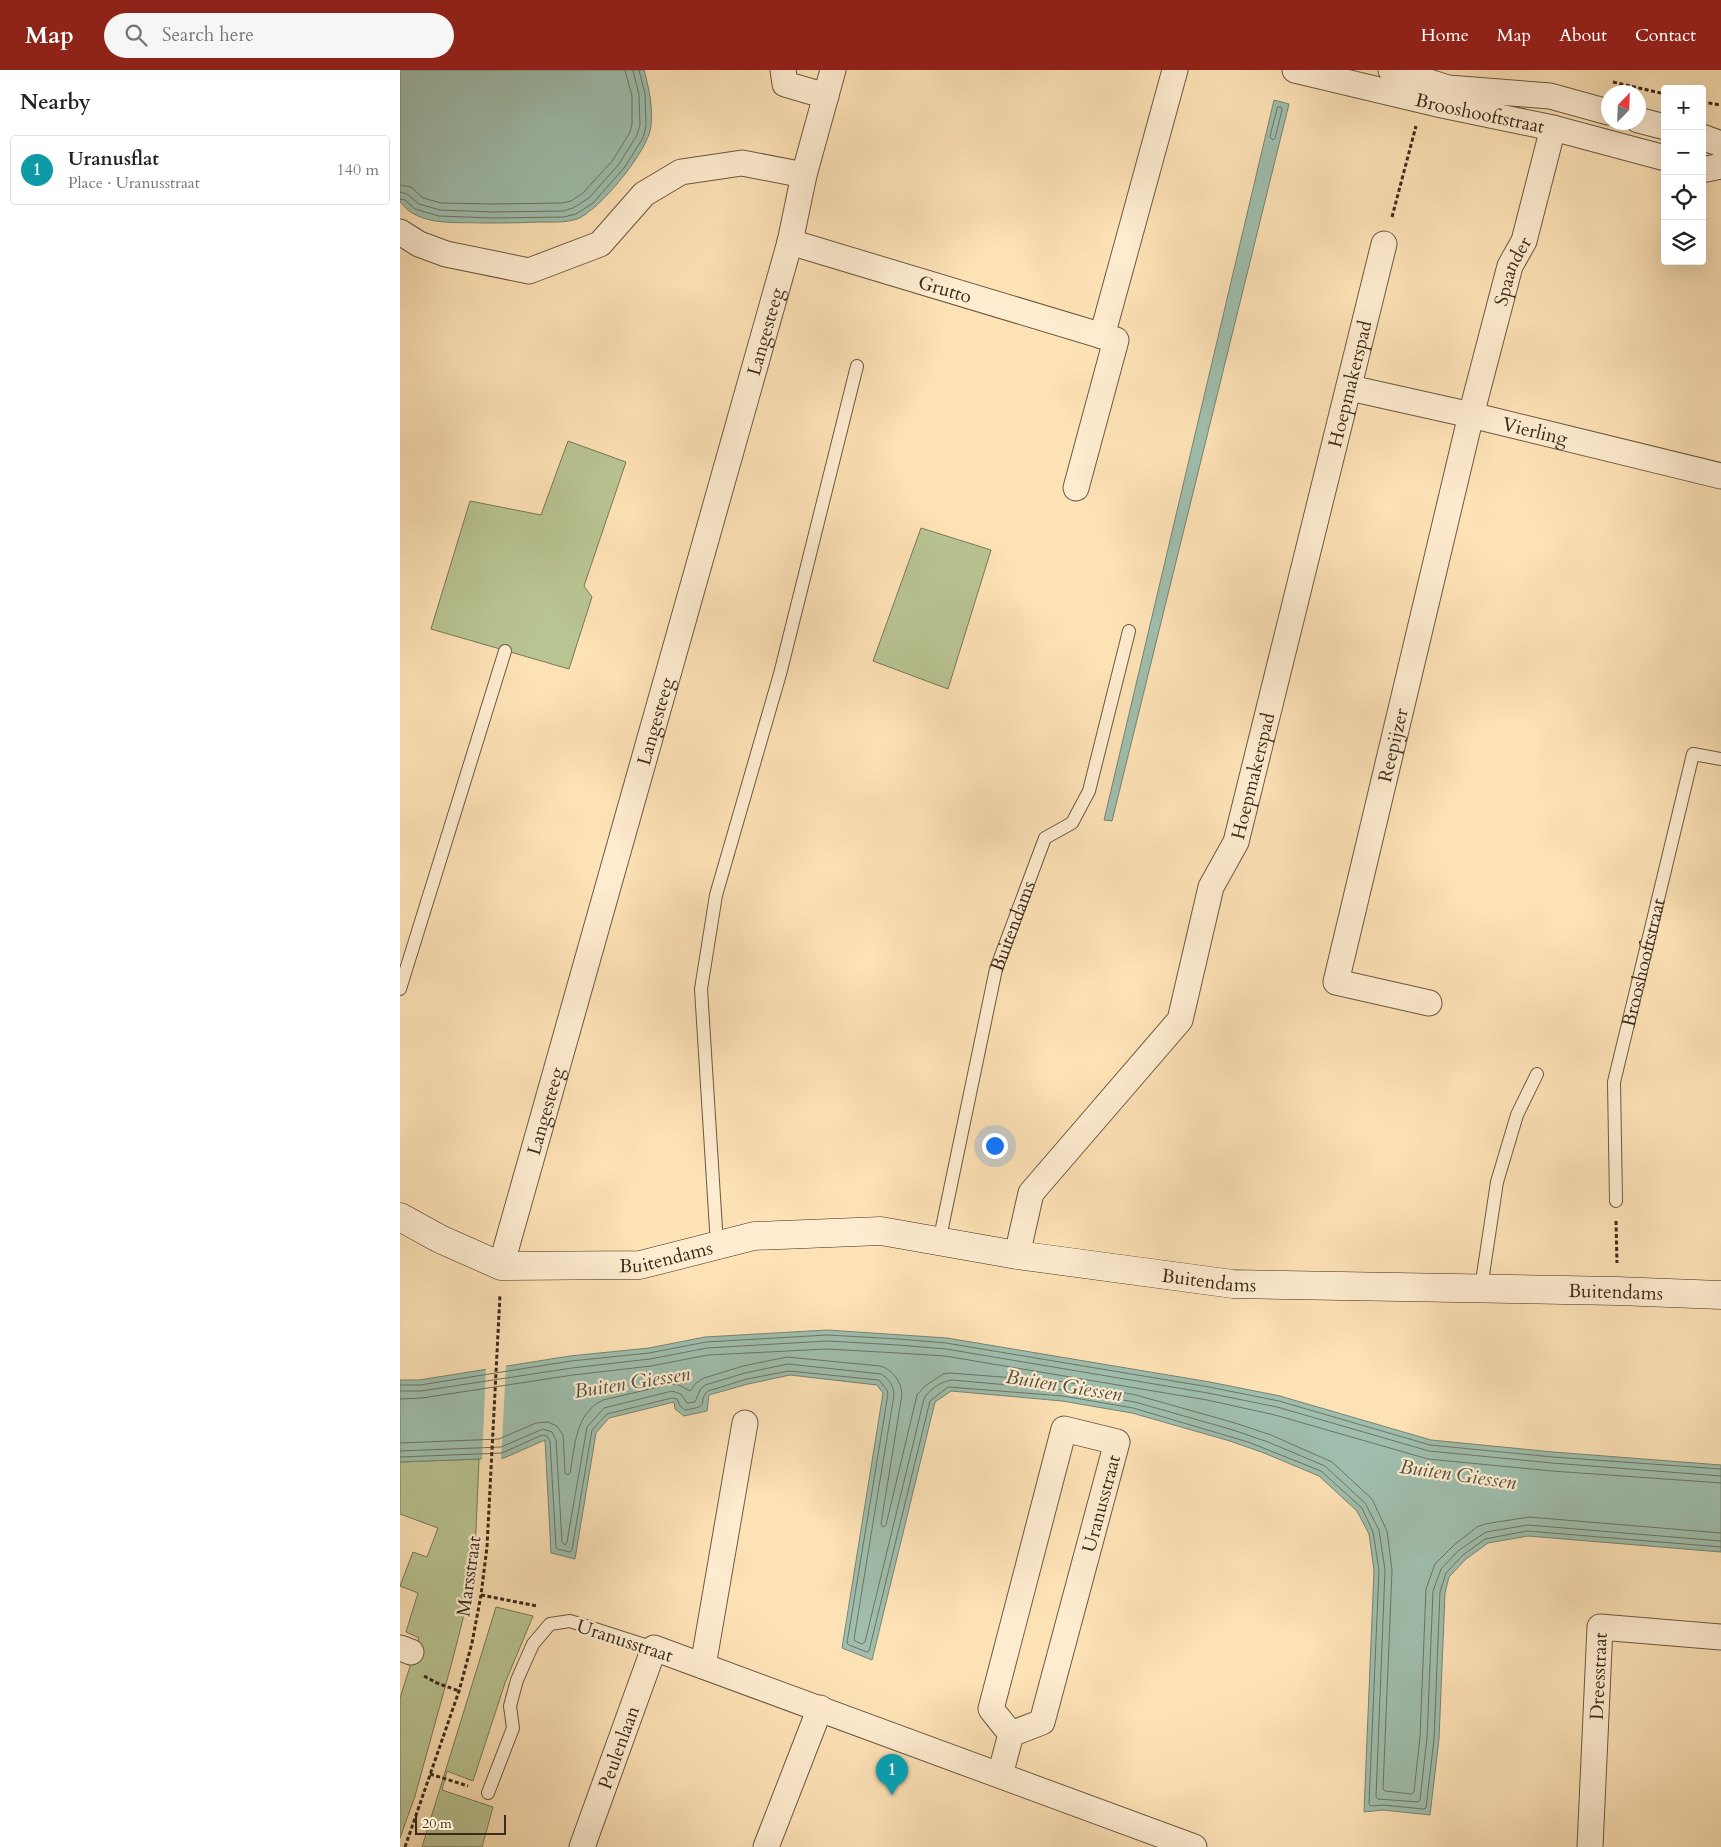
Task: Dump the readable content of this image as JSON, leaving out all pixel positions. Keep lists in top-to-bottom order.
{
  "streets": {
    "street": [
      "Brooshooftstraat",
      "Spaander",
      "Grutto",
      "Langesteeg",
      "Hoepmakerspad",
      "Vierling",
      "Reepijzer",
      "Buitendams",
      "Uranusstraat",
      "Dreesstraat",
      "Peulenlaan"
    ],
    "path": ["Marsstraat"]
  },
  "crossings": [
    ["Brooshooftstraat", "Spaander"],
    ["Spaander", "Vierling"],
    ["Spaander", "Reepijzer"],
    ["Grutto", "Langesteeg"],
    ["Langesteeg", "Buitendams"],
    ["Hoepmakerspad", "Vierling"],
    ["Hoepmakerspad", "Buitendams"],
    ["Vierling", "Reepijzer"],
    ["Uranusstraat", "Peulenlaan"]
  ],
  "water": ["Buiten Giessen"],
  "scale_bar": "20 m",
  "north": "top right",
  "page": {
    "header": "Map",
    "search": "Search here",
    "nav": [
      "Home",
      "Map",
      "About",
      "Contact"
    ],
    "heading": "Nearby",
    "map_buttons": ["+", "−"],
    "list": [
      {
        "mark": "1",
        "name": "Uranusflat",
        "note": "Place · Uranusstraat",
        "value": "140 m"
      }
    ],
    "pins": "1",
    "scale": "20 m"
  }
}
